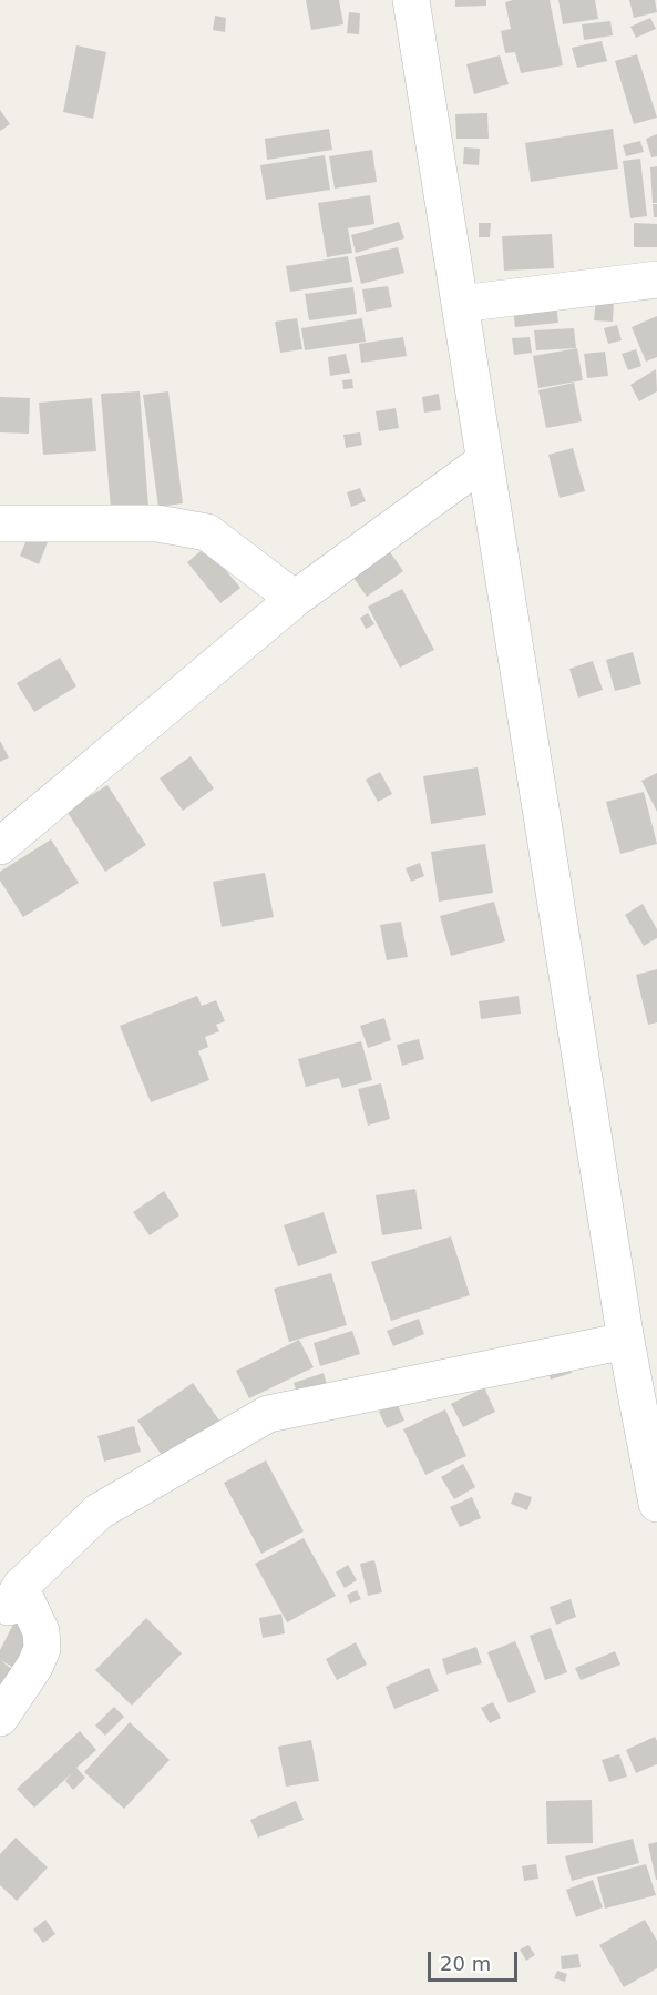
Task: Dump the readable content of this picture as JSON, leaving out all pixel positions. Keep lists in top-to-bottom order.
{
  "scale_bar": "20 m"
}
